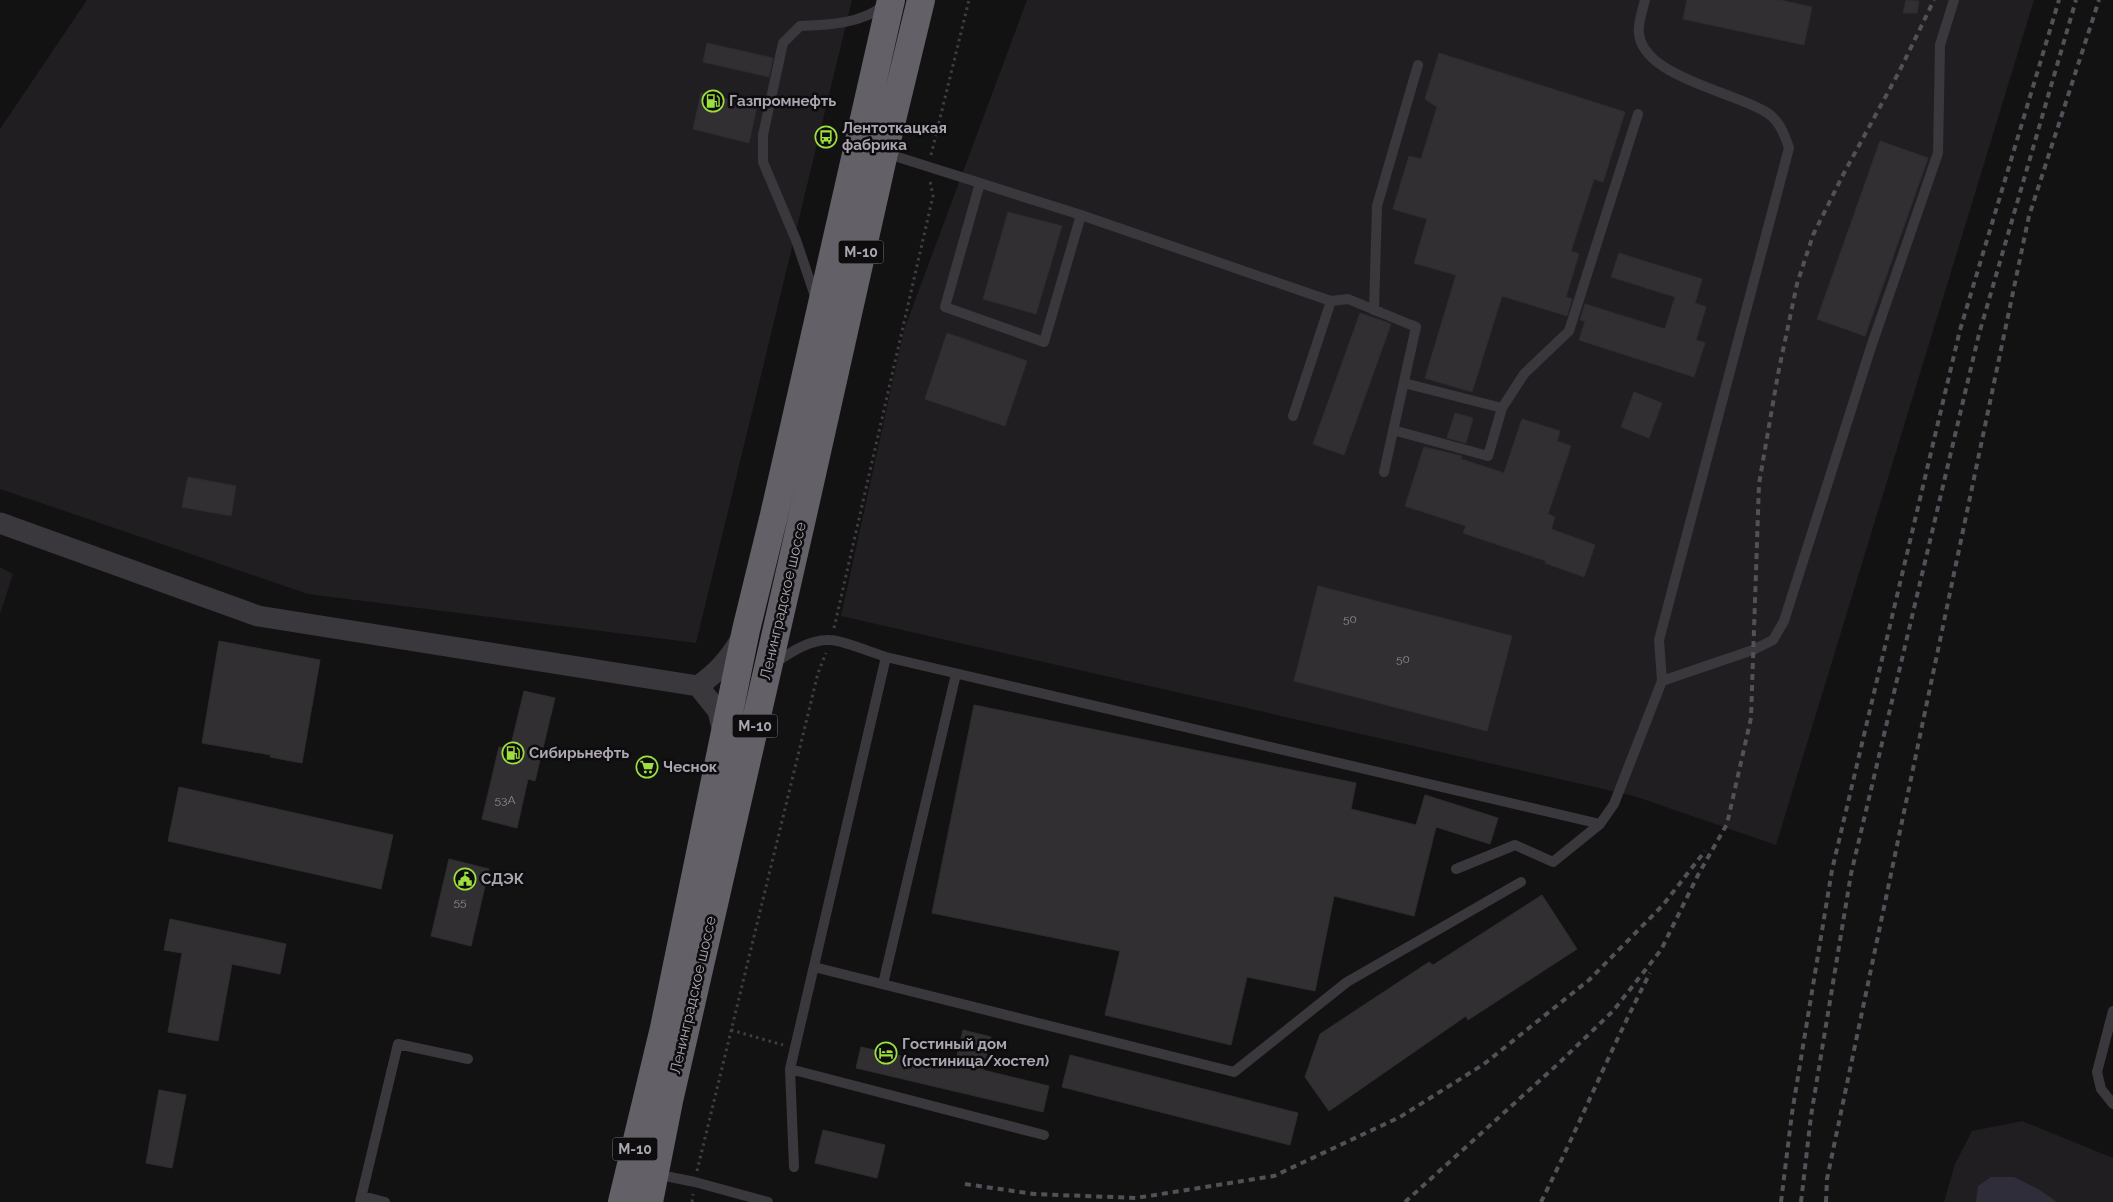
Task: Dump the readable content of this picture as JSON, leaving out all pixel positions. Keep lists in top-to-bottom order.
{
  "streets": {
    "highway": ["М-10", "Ленинградское шоссе"]
  },
  "places": {
    "fuel station": ["Газпромнефть", "Сибирьнефть"],
    "bus stop": ["Лентоткацкая фабрика"],
    "supermarket": ["Чеснок"],
    "public building": ["СДЭК"],
    "hotel": ["Гостиный дом (гостиница/хостел)"]
  },
  "house_numbers": [
    "50",
    "50",
    "53А",
    "55"
  ]
}
